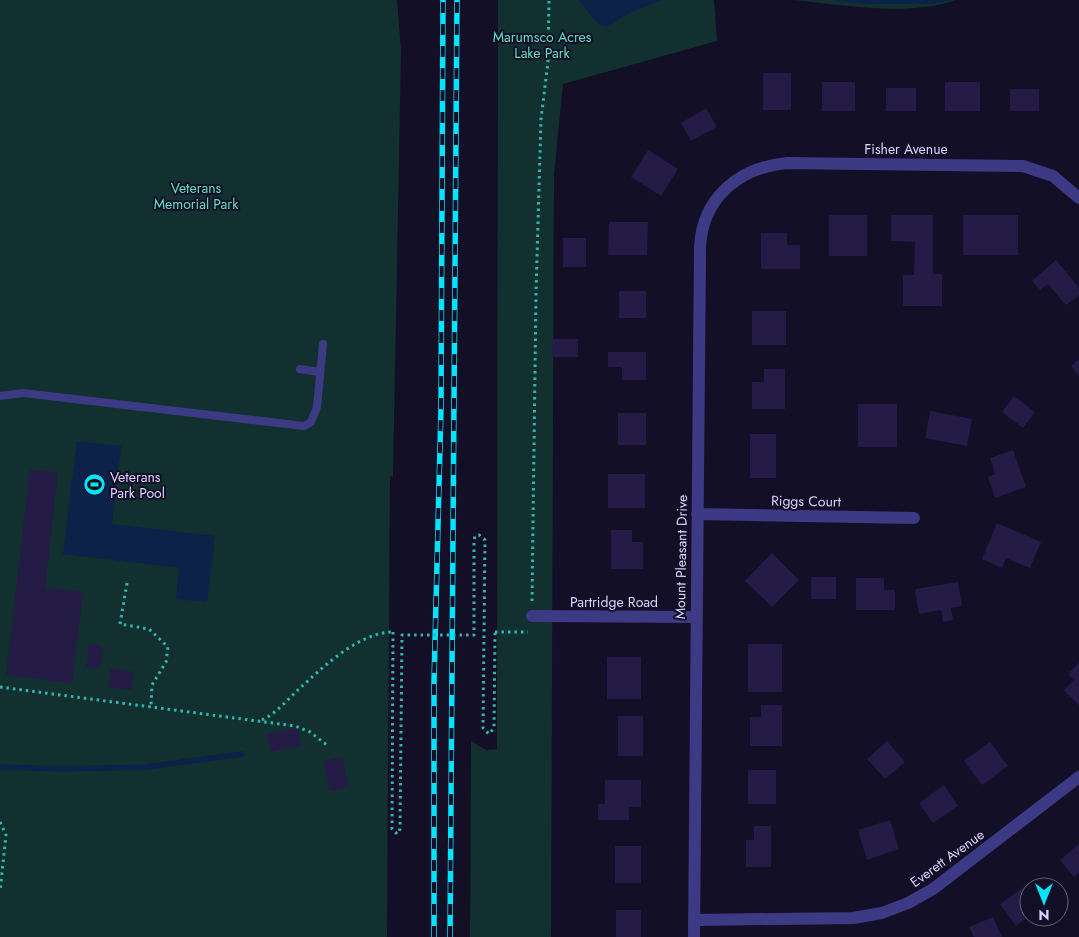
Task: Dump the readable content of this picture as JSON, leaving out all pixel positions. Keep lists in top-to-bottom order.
{
  "streets": {
    "street": [
      "Fisher Avenue",
      "Riggs Court",
      "Mount Pleasant Drive",
      "Partridge Road",
      "Everett Avenue"
    ]
  },
  "crossings": [
    ["Fisher Avenue", "Mount Pleasant Drive"],
    ["Riggs Court", "Mount Pleasant Drive"],
    ["Mount Pleasant Drive", "Partridge Road"],
    ["Mount Pleasant Drive", "Everett Avenue"]
  ],
  "parks": ["Marumsco Acres Lake Park", "Veterans Memorial Park"],
  "places": {
    "sports": ["Veterans Park Pool"]
  },
  "north": "bottom"
}
